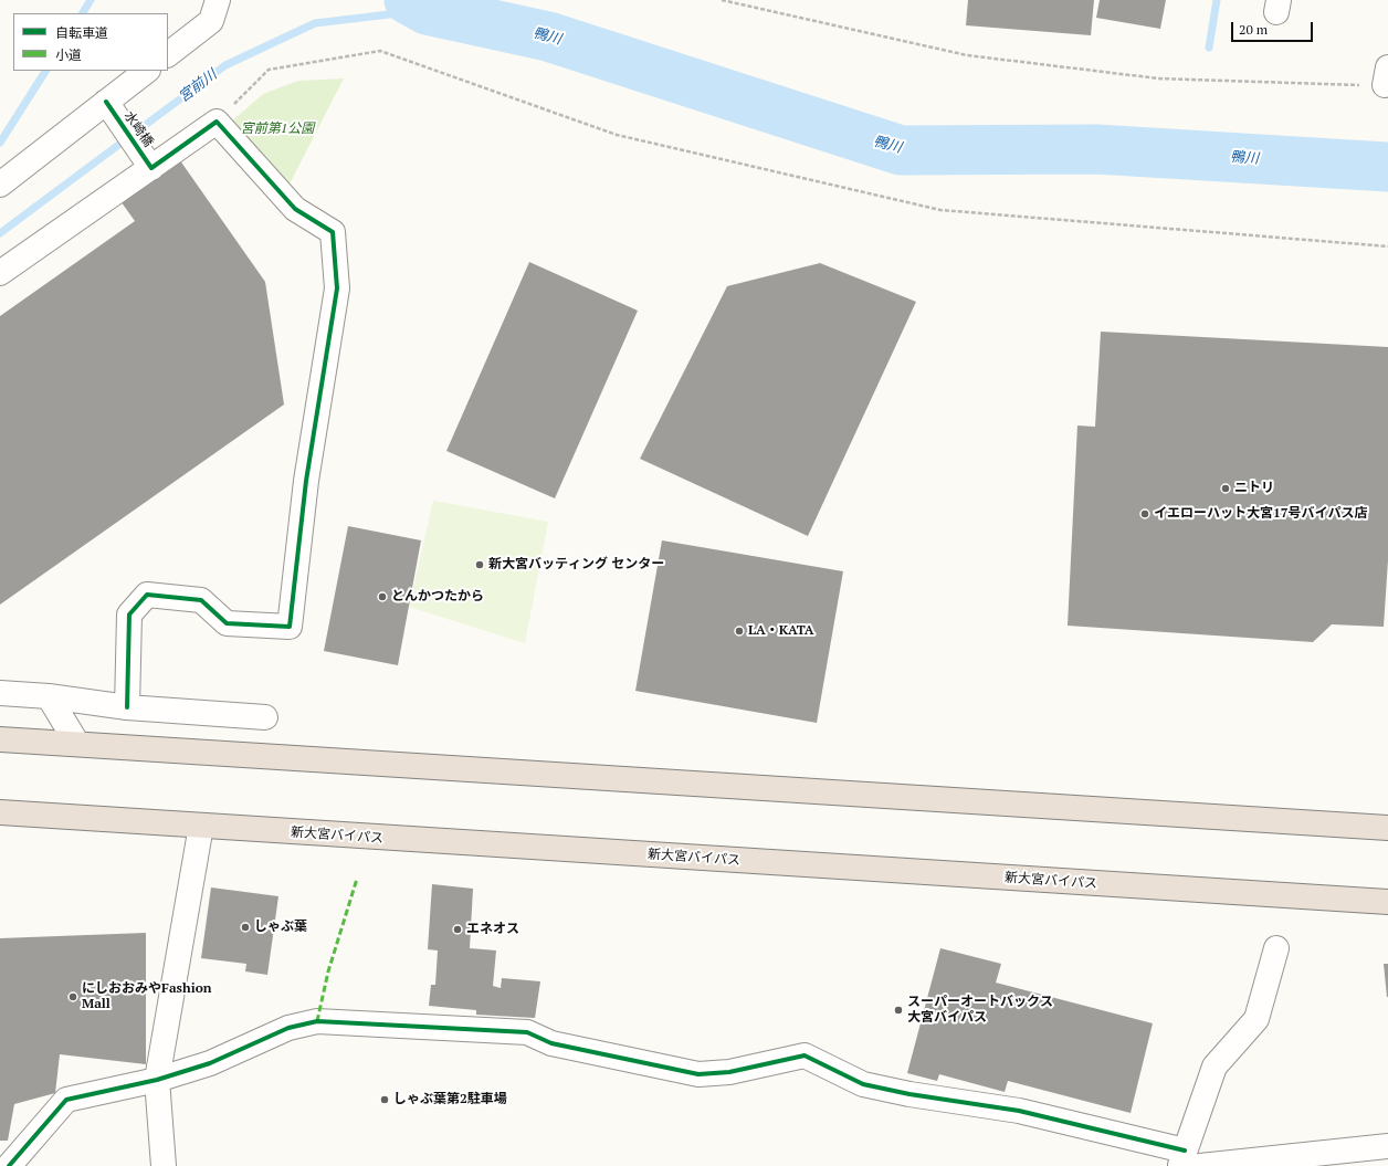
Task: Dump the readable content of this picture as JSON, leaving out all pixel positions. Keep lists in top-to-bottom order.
{
  "streets": {
    "highway": ["新大宮バイパス"],
    "street": ["水崎橋"]
  },
  "water": ["鴨川", "宮前川"],
  "parks": ["宮前第1公園"],
  "places": [
    "ニトリ",
    "イエローハット大宮17号バイパス店",
    "新大宮バッティング センター",
    "とんかつたから",
    "LA・KATA",
    "しゃぶ葉",
    "エネオス",
    "にしおおみやFashion Mall",
    "スーパーオートバックス 大宮バイパス",
    "しゃぶ葉第2駐車場"
  ],
  "legend": ["自転車道", "小道"],
  "scale_bar": "20 m"
}
